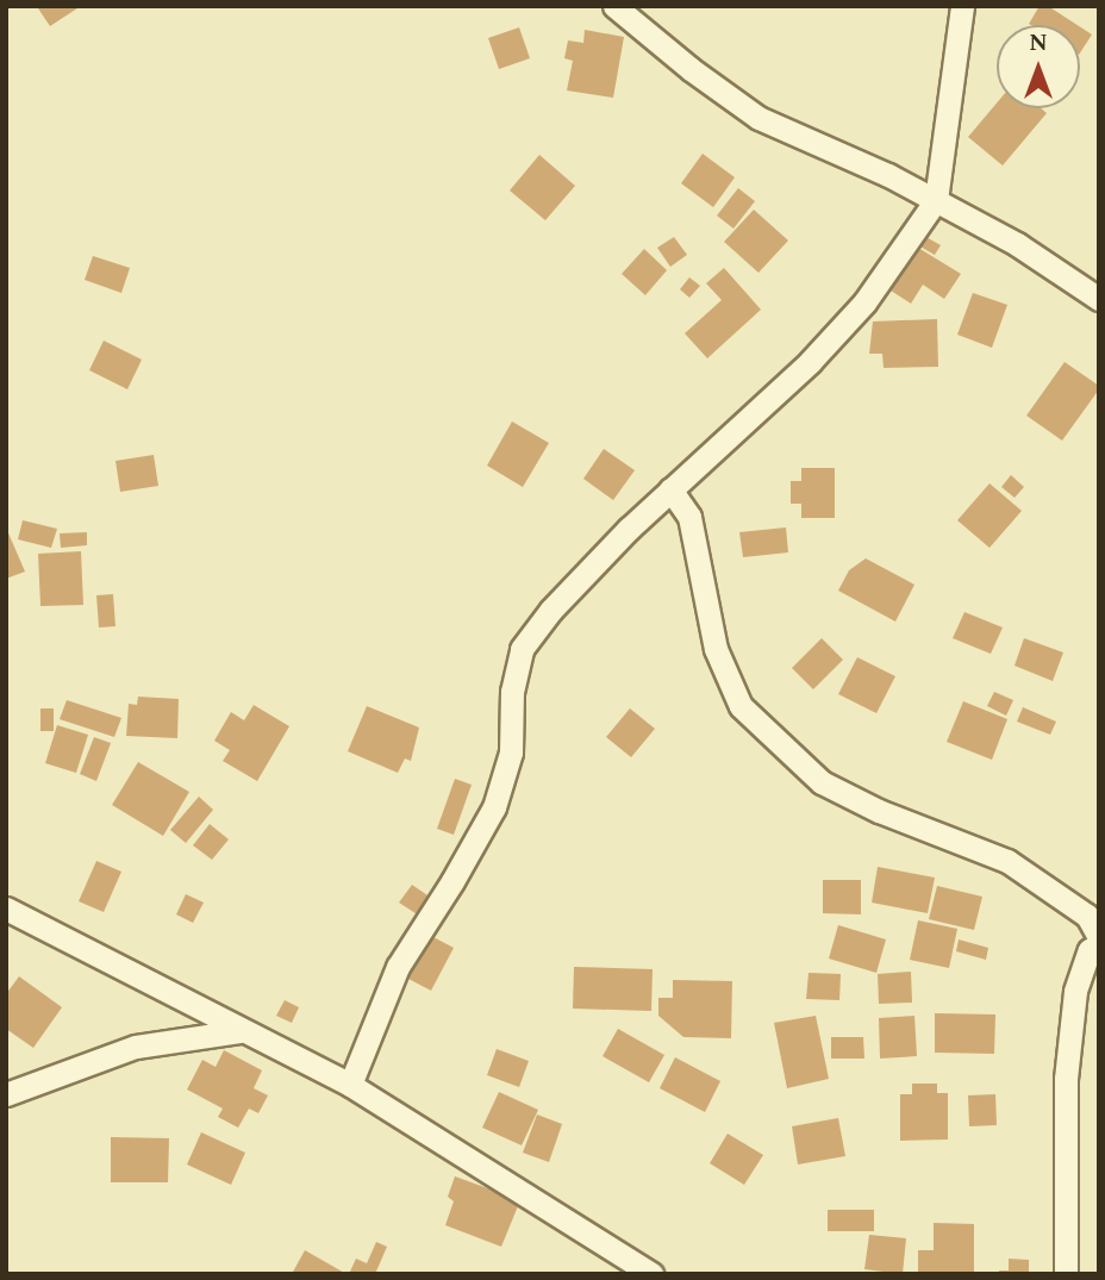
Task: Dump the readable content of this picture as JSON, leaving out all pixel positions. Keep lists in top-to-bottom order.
{
  "north": "top"
}
